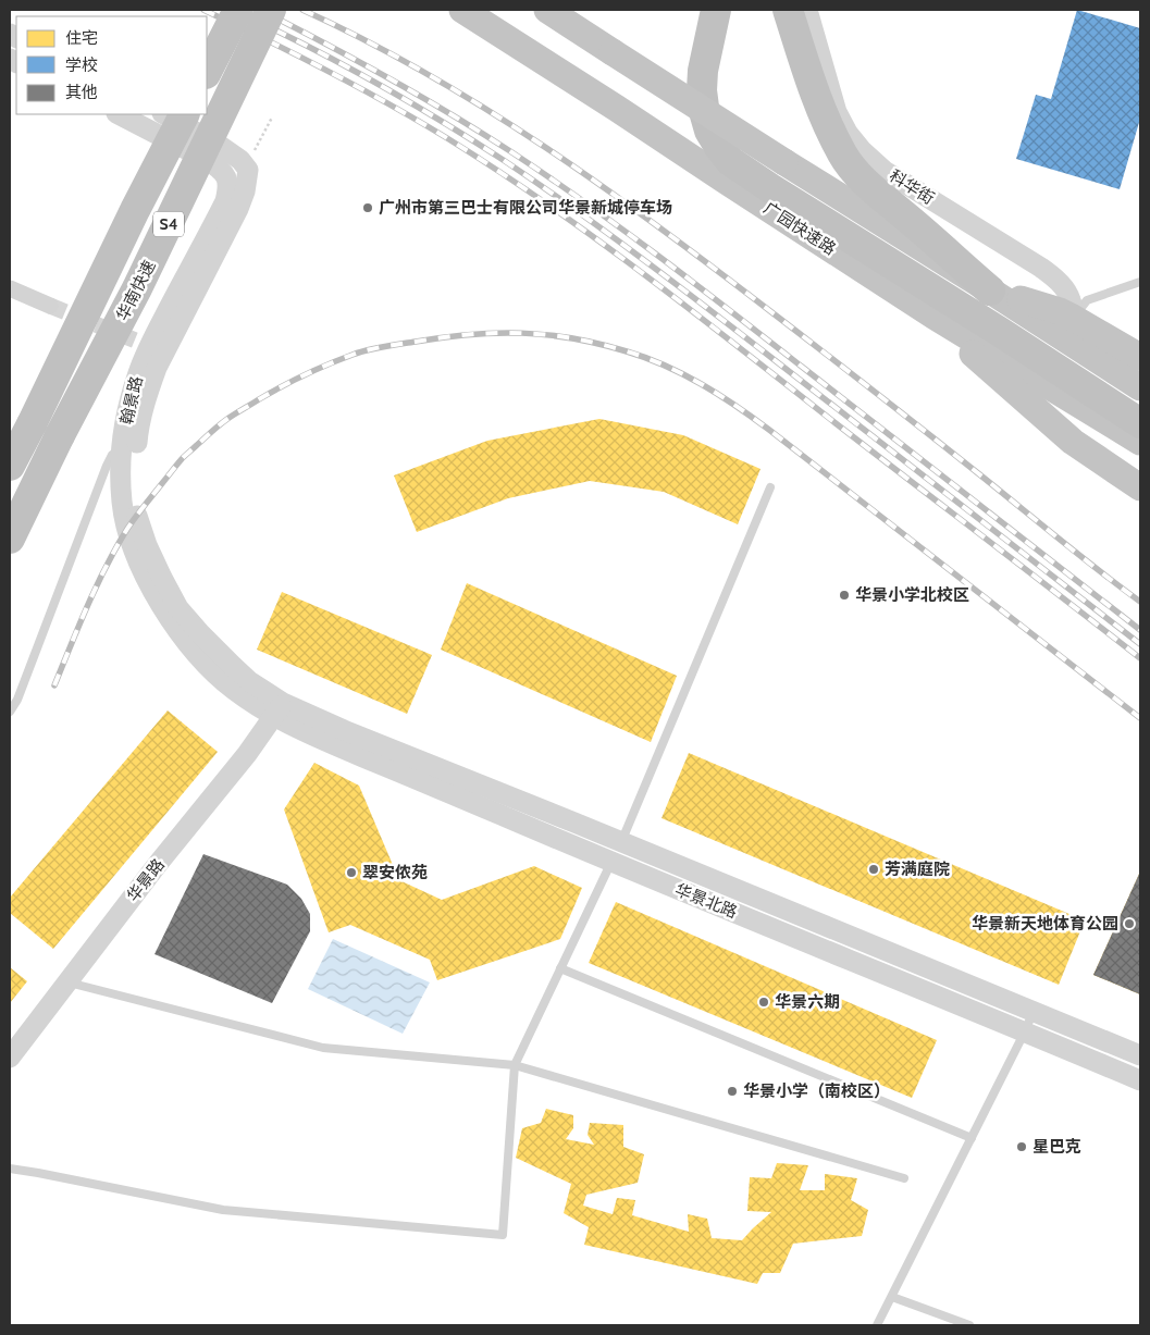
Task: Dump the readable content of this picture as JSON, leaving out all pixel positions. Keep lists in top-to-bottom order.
{
  "streets": {
    "highway": ["S4", "广园快速路", "华南快速"],
    "street": [
      "科华街",
      "翰景路",
      "华景路",
      "华景北路"
    ]
  },
  "crossings": [
    ["翰景路", "华景路"],
    ["翰景路", "华景北路"],
    ["华景路", "华景北路"]
  ],
  "places": [
    "广州市第三巴士有限公司华景新城停车场",
    "华景小学北校区",
    "芳满庭院",
    "翠安侬苑",
    "华景新天地体育公园",
    "华景六期",
    "华景小学（南校区）",
    "星巴克"
  ],
  "legend": ["住宅", "学校", "其他"]
}
